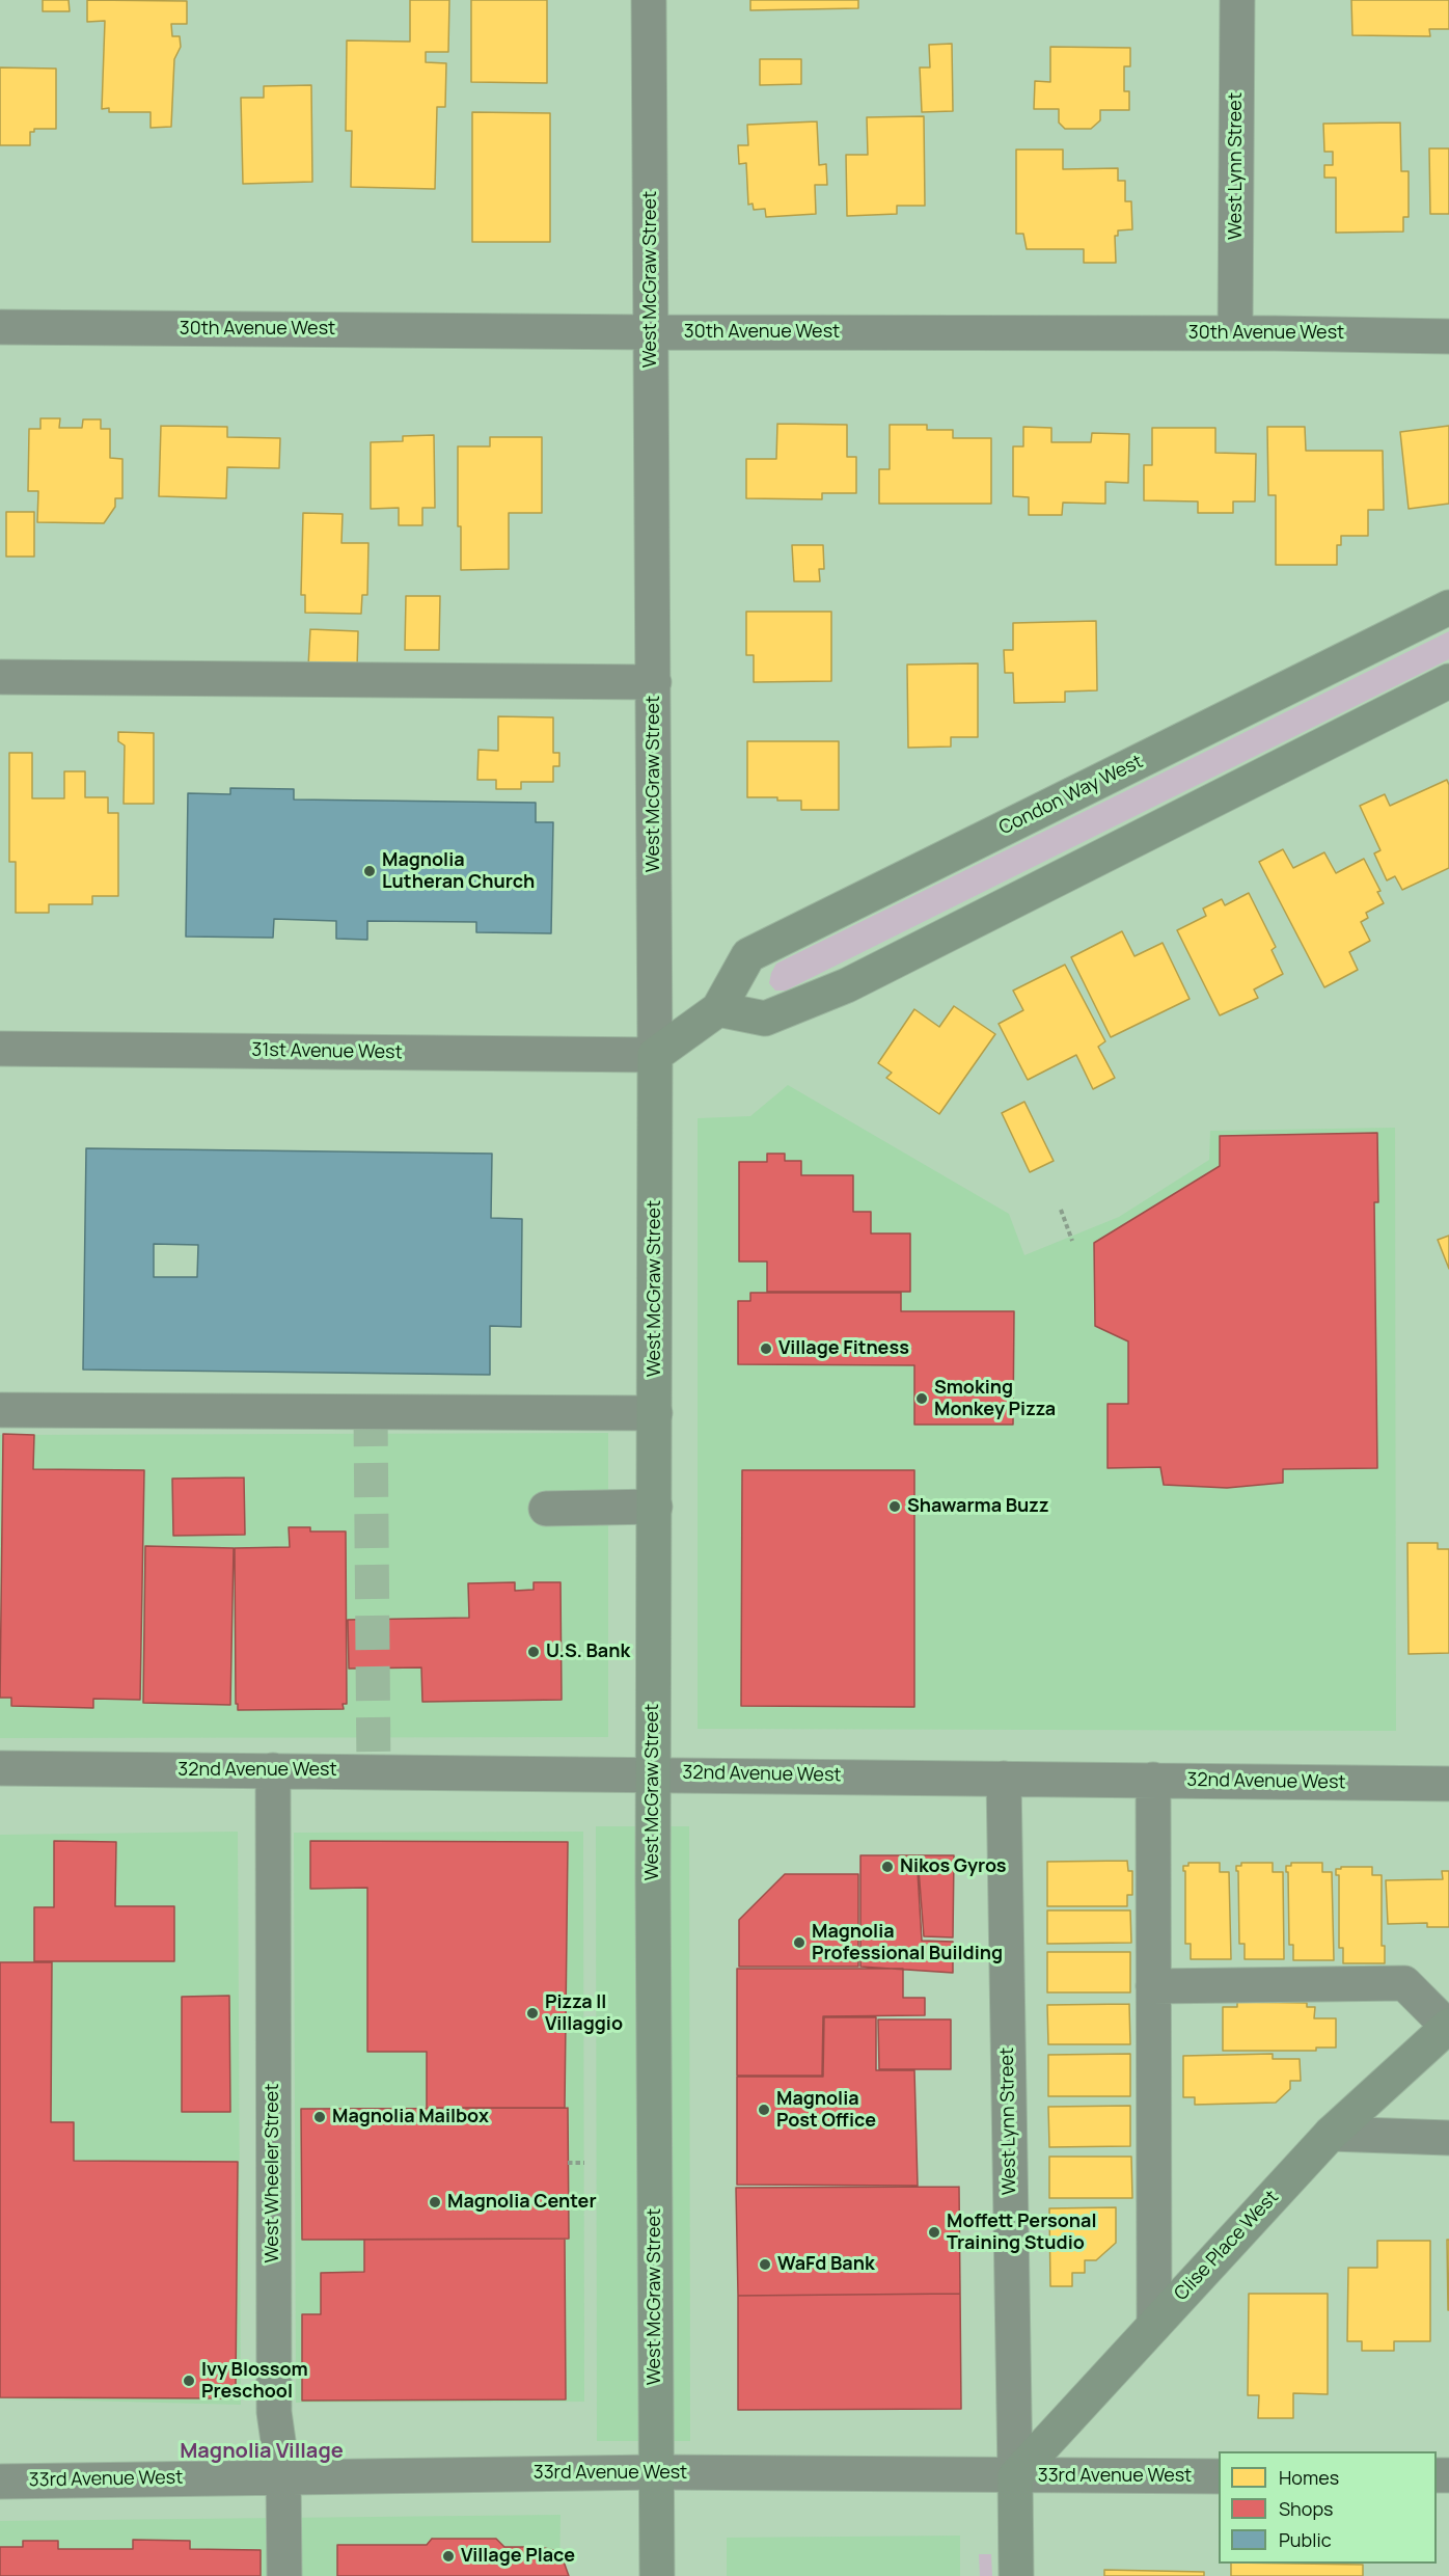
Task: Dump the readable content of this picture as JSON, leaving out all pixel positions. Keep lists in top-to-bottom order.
{
  "streets": {
    "main road": [
      "West Lynn Street",
      "West McGraw Street",
      "Condon Way West",
      "Clise Place West"
    ],
    "street": [
      "30th Avenue West",
      "31st Avenue West",
      "32nd Avenue West",
      "West Wheeler Street",
      "33rd Avenue West"
    ]
  },
  "crossings": [
    ["West Lynn Street", "30th Avenue West"],
    ["West Lynn Street", "32nd Avenue West"],
    ["West Lynn Street", "Clise Place West"],
    ["West Lynn Street", "33rd Avenue West"],
    ["West McGraw Street", "30th Avenue West"],
    ["West McGraw Street", "Condon Way West"],
    ["West McGraw Street", "31st Avenue West"],
    ["West McGraw Street", "32nd Avenue West"],
    ["West McGraw Street", "33rd Avenue West"],
    ["Condon Way West", "31st Avenue West"],
    ["32nd Avenue West", "West Wheeler Street"],
    ["West Wheeler Street", "33rd Avenue West"],
    ["Clise Place West", "33rd Avenue West"]
  ],
  "districts": ["Magnolia Village"],
  "places": [
    "Magnolia Lutheran Church",
    "Village Fitness",
    "Smoking Monkey Pizza",
    "Shawarma Buzz",
    "U.S. Bank",
    "Nikos Gyros",
    "Magnolia Professional Building",
    "Pizza Il Villaggio",
    "Magnolia Post Office",
    "Magnolia Mailbox",
    "Magnolia Center",
    "Moffett Personal Training Studio",
    "WaFd Bank",
    "Ivy Blossom Preschool",
    "Village Place"
  ],
  "legend": ["Homes", "Shops", "Public"]
}
